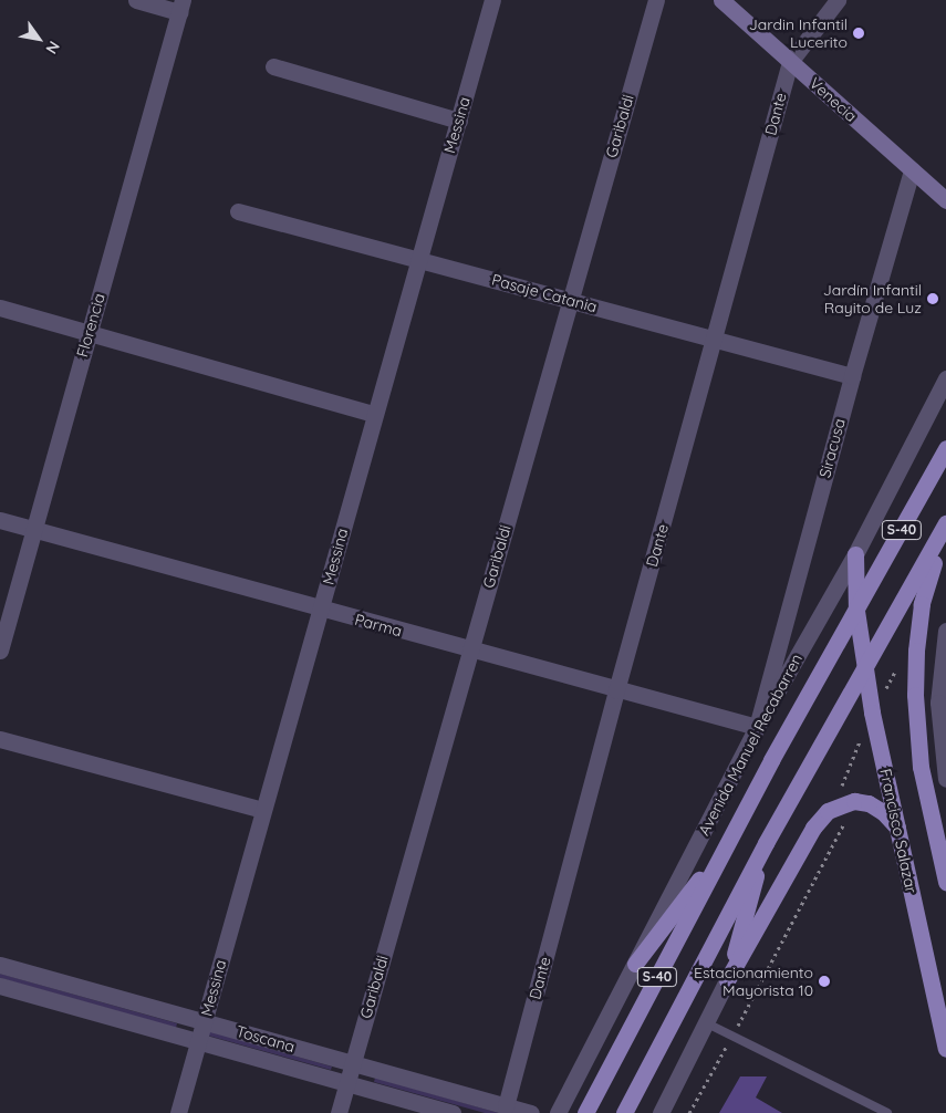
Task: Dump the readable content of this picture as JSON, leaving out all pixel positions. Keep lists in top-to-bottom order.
{
  "streets": {
    "main road": ["S-40", "Avenida Manuel Recabarren", "Francisco Salazar"],
    "street": [
      "Venecia",
      "Dante",
      "Messina",
      "Garibaldi",
      "Pasaje Catania",
      "Florencia",
      "Siracusa",
      "Parma",
      "Toscana"
    ]
  },
  "crossings": [
    ["Venecia", "Dante"],
    ["Venecia", "Siracusa"],
    ["Dante", "Pasaje Catania"],
    ["Dante", "Parma"],
    ["Dante", "Toscana"],
    ["Messina", "Pasaje Catania"],
    ["Messina", "Parma"],
    ["Messina", "Toscana"],
    ["Garibaldi", "Pasaje Catania"],
    ["Garibaldi", "Parma"],
    ["Garibaldi", "Toscana"],
    ["Pasaje Catania", "Siracusa"],
    ["Florencia", "Parma"],
    ["Siracusa", "Parma"],
    ["Siracusa", "Avenida Manuel Recabarren"],
    ["S-40", "Francisco Salazar"],
    ["Parma", "Avenida Manuel Recabarren"],
    ["Avenida Manuel Recabarren", "Francisco Salazar"]
  ],
  "places": ["Jardin Infantil Lucerito", "Jardín Infantil Rayito de Luz", "Estacionamiento Mayorista 10"],
  "north": "bottom right"
}
